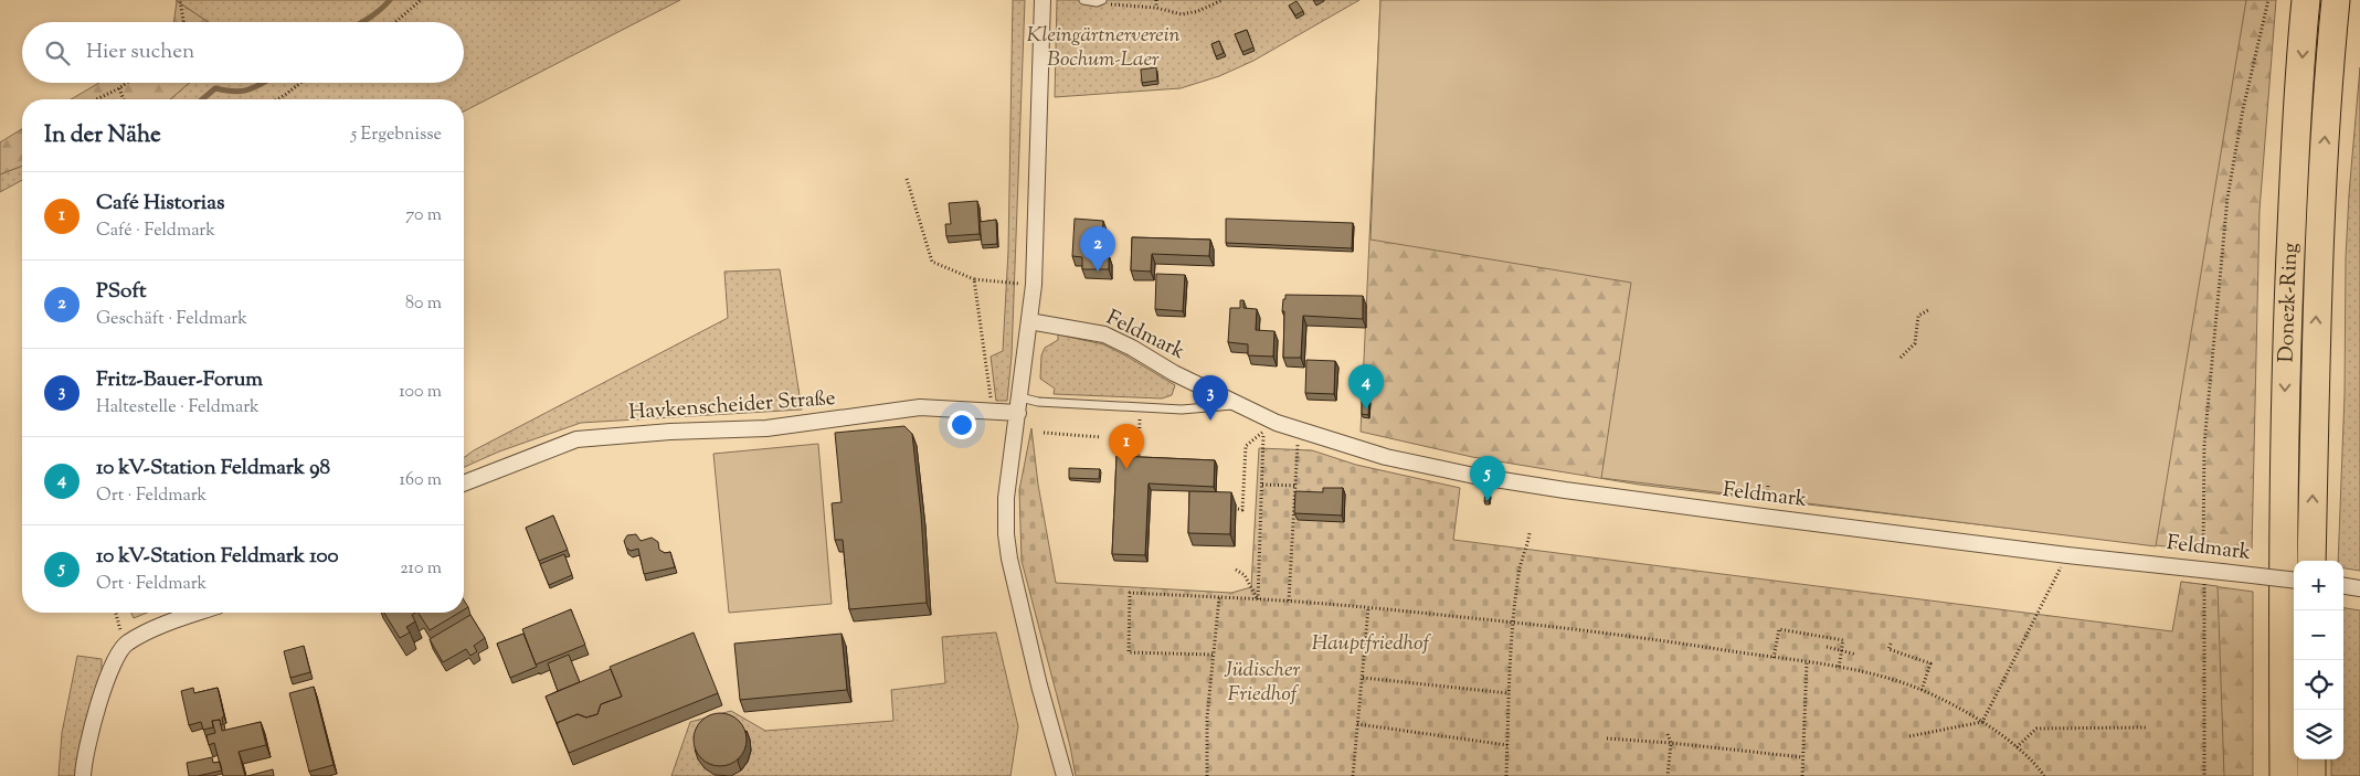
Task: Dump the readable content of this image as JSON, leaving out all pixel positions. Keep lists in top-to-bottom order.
{
  "streets": {
    "highway": ["Donezk-Ring"],
    "street": ["Feldmark", "Havkenscheider Straße"]
  },
  "parks": ["Kleingärtnerverein Bochum-Laer", "Hauptfriedhof", "Jüdischer Friedhof"],
  "page": {
    "search": "Hier suchen",
    "heading": ["In der Nähe", "5 Ergebnisse"],
    "list": [
      {
        "mark": "1",
        "name": "Café Historias",
        "note": "Café · Feldmark",
        "value": "70 m"
      },
      {
        "mark": "2",
        "name": "PSoft",
        "note": "Geschäft · Feldmark",
        "value": "80 m"
      },
      {
        "mark": "3",
        "name": "Fritz-Bauer-Forum",
        "note": "Haltestelle · Feldmark",
        "value": "100 m"
      },
      {
        "mark": "4",
        "name": "10 kV-Station Feldmark 98",
        "note": "Ort · Feldmark",
        "value": "160 m"
      },
      {
        "mark": "5",
        "name": "10 kV-Station Feldmark 100",
        "note": "Ort · Feldmark",
        "value": "210 m"
      }
    ],
    "pins": [
      "2",
      "4",
      "3",
      "1",
      "5"
    ],
    "map_buttons": ["+", "−"]
  }
}
